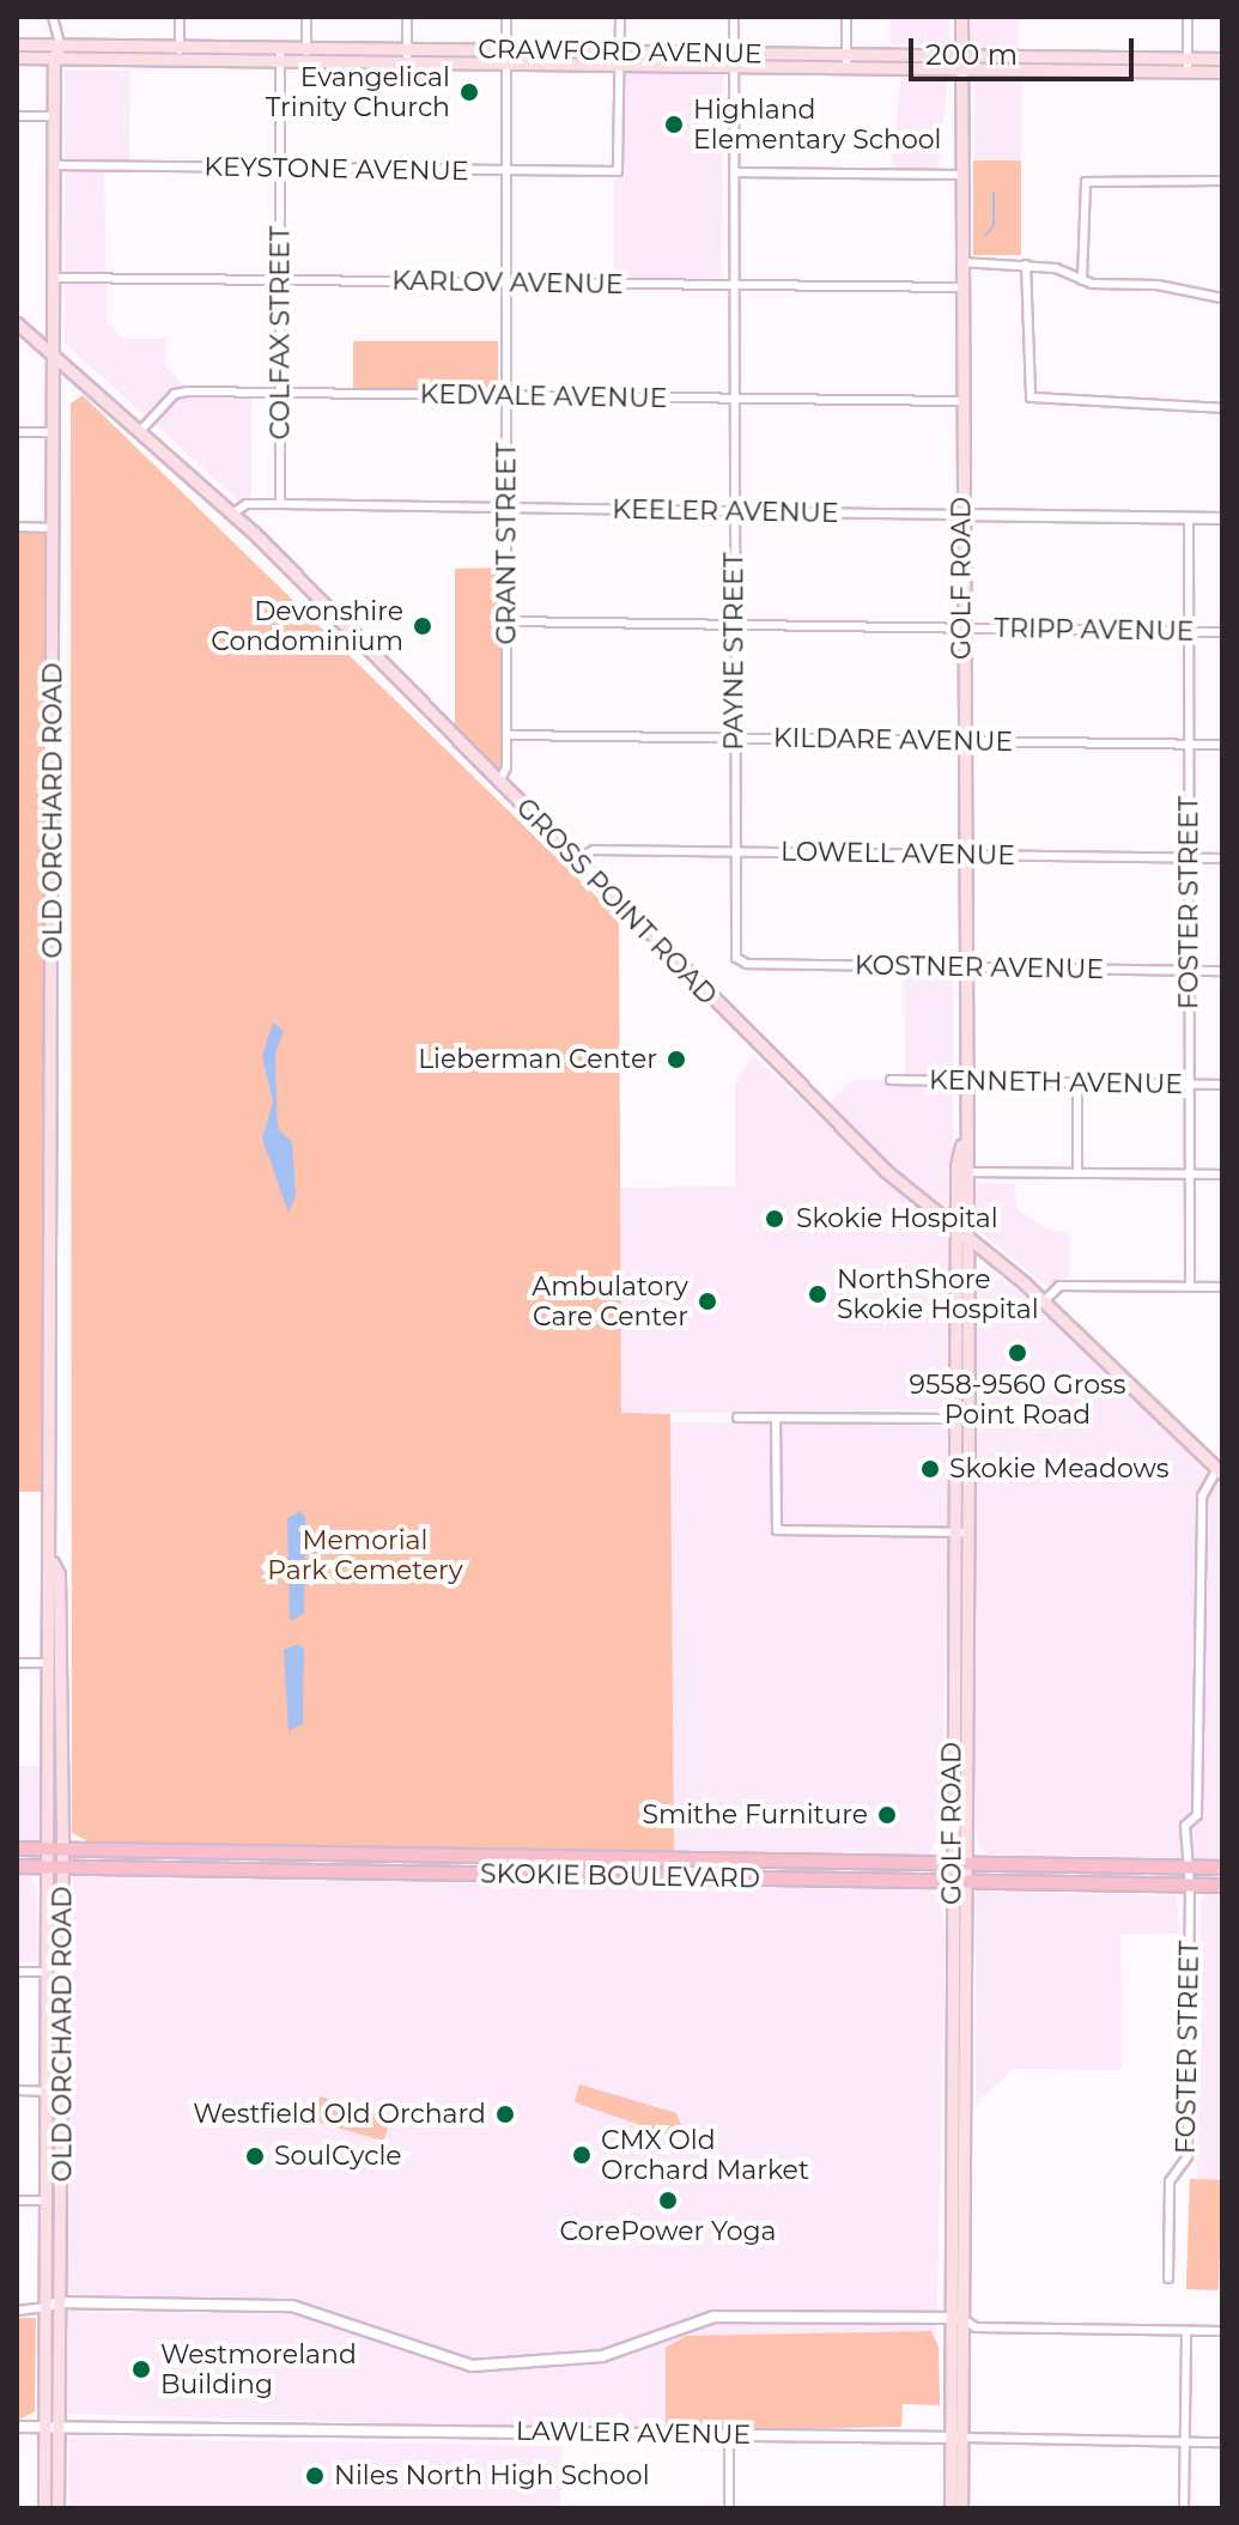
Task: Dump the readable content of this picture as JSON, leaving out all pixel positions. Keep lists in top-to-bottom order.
{
  "streets": {
    "main road": [
      "CRAWFORD AVENUE",
      "GOLF ROAD",
      "OLD ORCHARD ROAD",
      "GROSS POINT ROAD",
      "SKOKIE BOULEVARD"
    ],
    "street": [
      "KEYSTONE AVENUE",
      "KARLOV AVENUE",
      "COLFAX STREET",
      "KEDVALE AVENUE",
      "KEELER AVENUE",
      "GRANT STREET",
      "TRIPP AVENUE",
      "PAYNE STREET",
      "KILDARE AVENUE",
      "LOWELL AVENUE",
      "FOSTER STREET",
      "KOSTNER AVENUE",
      "KENNETH AVENUE",
      "LAWLER AVENUE"
    ]
  },
  "crossings": [
    ["CRAWFORD AVENUE", "KEYSTONE AVENUE"],
    ["CRAWFORD AVENUE", "COLFAX STREET"],
    ["CRAWFORD AVENUE", "GRANT STREET"],
    ["CRAWFORD AVENUE", "GOLF ROAD"],
    ["CRAWFORD AVENUE", "PAYNE STREET"],
    ["CRAWFORD AVENUE", "OLD ORCHARD ROAD"],
    ["KEYSTONE AVENUE", "COLFAX STREET"],
    ["KEYSTONE AVENUE", "GRANT STREET"],
    ["KEYSTONE AVENUE", "OLD ORCHARD ROAD"],
    ["KARLOV AVENUE", "COLFAX STREET"],
    ["KARLOV AVENUE", "GRANT STREET"],
    ["KARLOV AVENUE", "GOLF ROAD"],
    ["KARLOV AVENUE", "PAYNE STREET"],
    ["KARLOV AVENUE", "OLD ORCHARD ROAD"],
    ["COLFAX STREET", "KEDVALE AVENUE"],
    ["COLFAX STREET", "KEELER AVENUE"],
    ["KEDVALE AVENUE", "GRANT STREET"],
    ["KEDVALE AVENUE", "GOLF ROAD"],
    ["KEDVALE AVENUE", "PAYNE STREET"],
    ["KEDVALE AVENUE", "GROSS POINT ROAD"],
    ["KEELER AVENUE", "GRANT STREET"],
    ["KEELER AVENUE", "GOLF ROAD"],
    ["KEELER AVENUE", "PAYNE STREET"],
    ["KEELER AVENUE", "GROSS POINT ROAD"],
    ["KEELER AVENUE", "FOSTER STREET"],
    ["GRANT STREET", "TRIPP AVENUE"],
    ["GRANT STREET", "KILDARE AVENUE"],
    ["GRANT STREET", "GROSS POINT ROAD"],
    ["GOLF ROAD", "TRIPP AVENUE"],
    ["GOLF ROAD", "KILDARE AVENUE"],
    ["GOLF ROAD", "LOWELL AVENUE"],
    ["GOLF ROAD", "GROSS POINT ROAD"],
    ["GOLF ROAD", "KOSTNER AVENUE"],
    ["GOLF ROAD", "KENNETH AVENUE"],
    ["GOLF ROAD", "SKOKIE BOULEVARD"],
    ["GOLF ROAD", "LAWLER AVENUE"],
    ["TRIPP AVENUE", "PAYNE STREET"],
    ["TRIPP AVENUE", "FOSTER STREET"],
    ["PAYNE STREET", "KILDARE AVENUE"],
    ["PAYNE STREET", "LOWELL AVENUE"],
    ["PAYNE STREET", "KOSTNER AVENUE"],
    ["KILDARE AVENUE", "FOSTER STREET"],
    ["OLD ORCHARD ROAD", "GROSS POINT ROAD"],
    ["OLD ORCHARD ROAD", "SKOKIE BOULEVARD"],
    ["OLD ORCHARD ROAD", "LAWLER AVENUE"],
    ["LOWELL AVENUE", "GROSS POINT ROAD"],
    ["LOWELL AVENUE", "FOSTER STREET"],
    ["FOSTER STREET", "KOSTNER AVENUE"],
    ["FOSTER STREET", "KENNETH AVENUE"],
    ["FOSTER STREET", "SKOKIE BOULEVARD"]
  ],
  "parks": ["Memorial Park Cemetery"],
  "places": [
    "Evangelical Trinity Church",
    "Highland Elementary School",
    "Devonshire Condominium",
    "Lieberman Center",
    "Skokie Hospital",
    "NorthShore Skokie Hospital",
    "Ambulatory Care Center",
    "9558-9560 Gross Point Road",
    "Skokie Meadows",
    "Smithe Furniture",
    "Westfield Old Orchard",
    "CMX Old Orchard Market",
    "SoulCycle",
    "CorePower Yoga",
    "Westmoreland Building",
    "Niles North High School"
  ],
  "scale_bar": "200 m"
}
